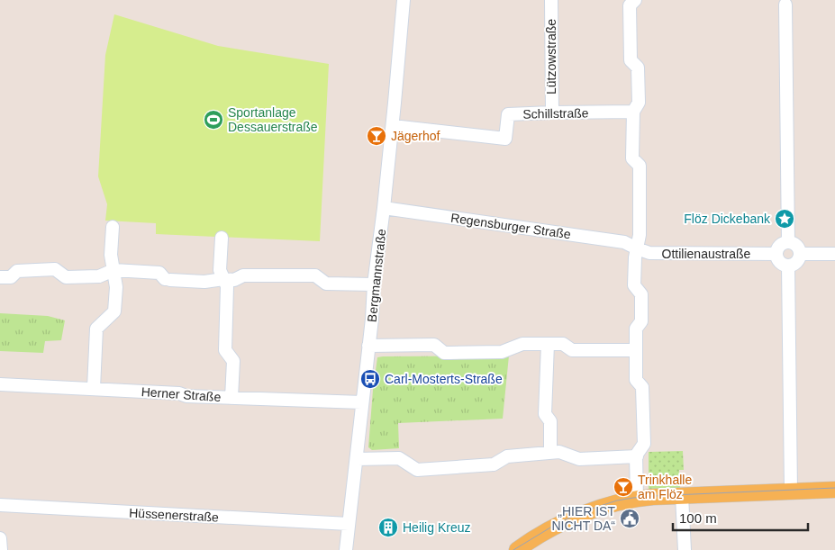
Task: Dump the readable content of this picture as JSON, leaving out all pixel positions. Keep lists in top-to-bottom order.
{
  "streets": {
    "street": [
      "Lützowstraße",
      "Schillstraße",
      "Regensburger Straße",
      "Ottilienaustraße",
      "Bergmannstraße",
      "Herner Straße",
      "Hüssenerstraße"
    ]
  },
  "crossings": [
    ["Lützowstraße", "Schillstraße"],
    ["Schillstraße", "Bergmannstraße"],
    ["Regensburger Straße", "Ottilienaustraße"],
    ["Regensburger Straße", "Bergmannstraße"],
    ["Bergmannstraße", "Herner Straße"],
    ["Bergmannstraße", "Hüssenerstraße"]
  ],
  "places": {
    "sports": ["Sportanlage Dessauerstraße"],
    "bar": ["Jägerhof", "Trinkhalle am Flöz"],
    "place": ["Flöz Dickebank"],
    "bus stop": ["Carl-Mosterts-Straße"],
    "public building": ["„HIER IST NICHT DA“"],
    "building": ["Heilig Kreuz"]
  },
  "scale_bar": "100 m"
}
